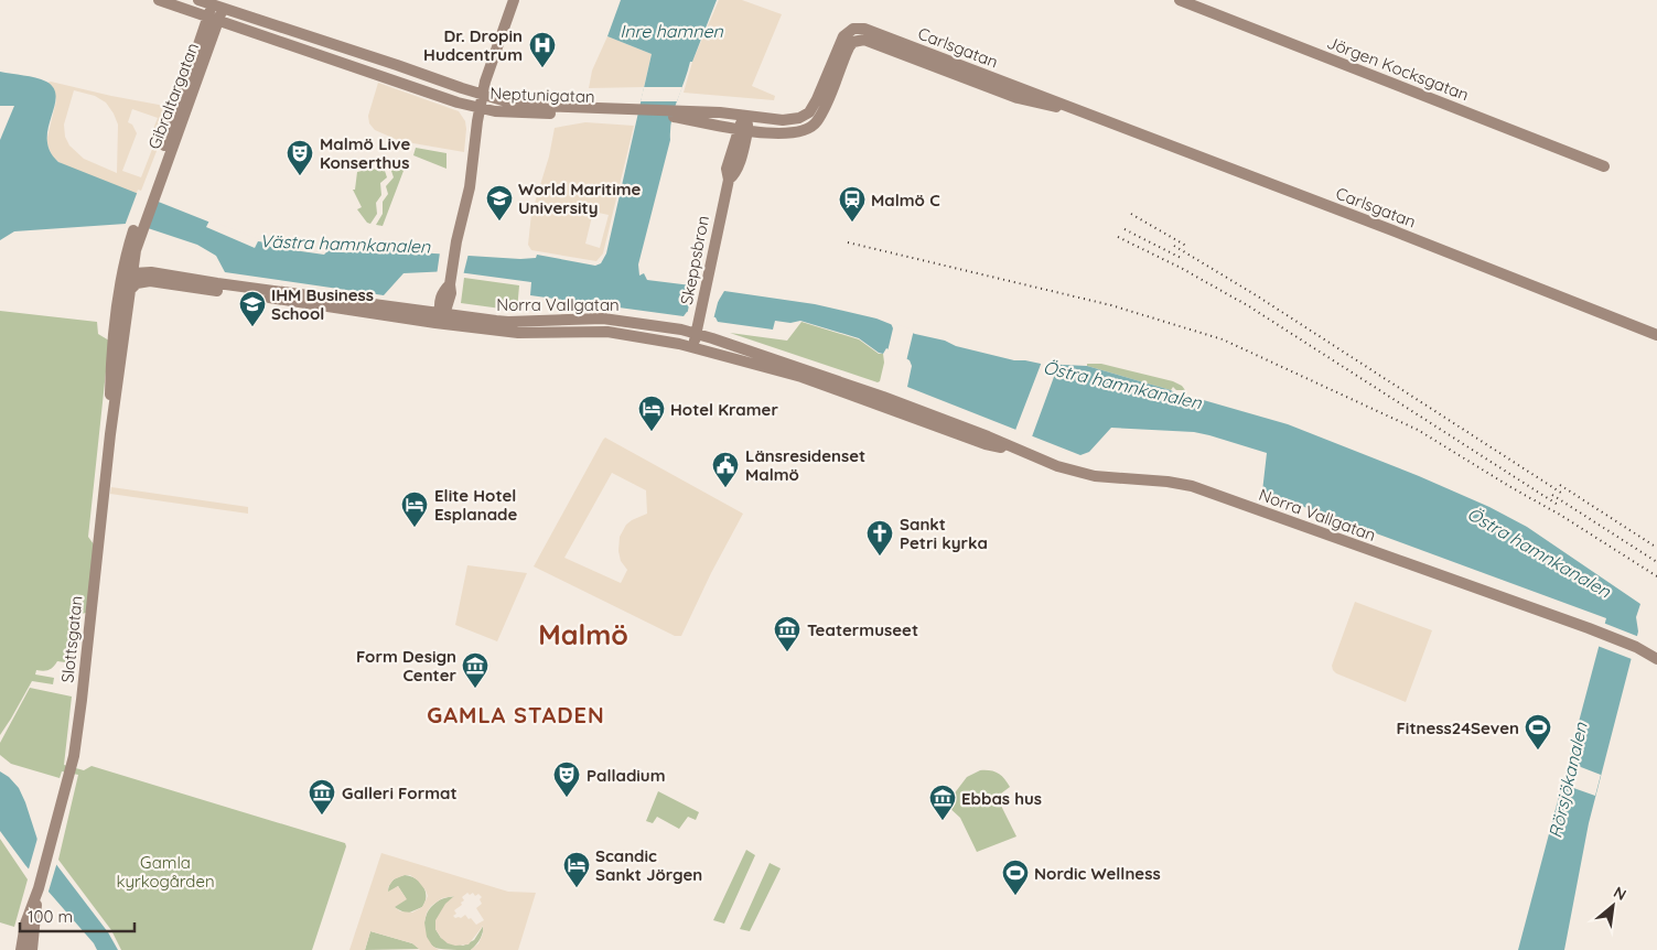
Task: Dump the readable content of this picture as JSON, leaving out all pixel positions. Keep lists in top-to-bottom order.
{
  "streets": {
    "street": [
      "Carlsgatan",
      "Jörgen Kocksgatan",
      "Neptunigatan",
      "Gibraltargatan",
      "Skeppsbron",
      "Norra Vallgatan",
      "Slottsgatan"
    ]
  },
  "crossings": [
    ["Carlsgatan", "Neptunigatan"],
    ["Neptunigatan", "Gibraltargatan"],
    ["Neptunigatan", "Skeppsbron"],
    ["Skeppsbron", "Norra Vallgatan"]
  ],
  "districts": ["Malmö", "GAMLA STADEN"],
  "water": [
    "Inre hamnen",
    "Västra hamnkanalen",
    "Östra hamnkanalen",
    "Rörsjökanalen"
  ],
  "parks": ["Gamla kyrkogården"],
  "places": {
    "hospital": ["Dr. Dropin Hudcentrum"],
    "theatre": ["Malmö Live Konserthus", "Palladium"],
    "school or university": ["World Maritime University", "IHM Business School"],
    "station": ["Malmö C"],
    "hotel": ["Hotel Kramer", "Elite Hotel Esplanade", "Scandic Sankt Jörgen"],
    "public building": ["Länsresidenset Malmö"],
    "church": ["Sankt Petri kyrka"],
    "museum": [
      "Teatermuseet",
      "Form Design Center",
      "Galleri Format",
      "Ebbas hus"
    ],
    "sports": ["Fitness24Seven", "Nordic Wellness"]
  },
  "scale_bar": "100 m",
  "north": "top right"
}
